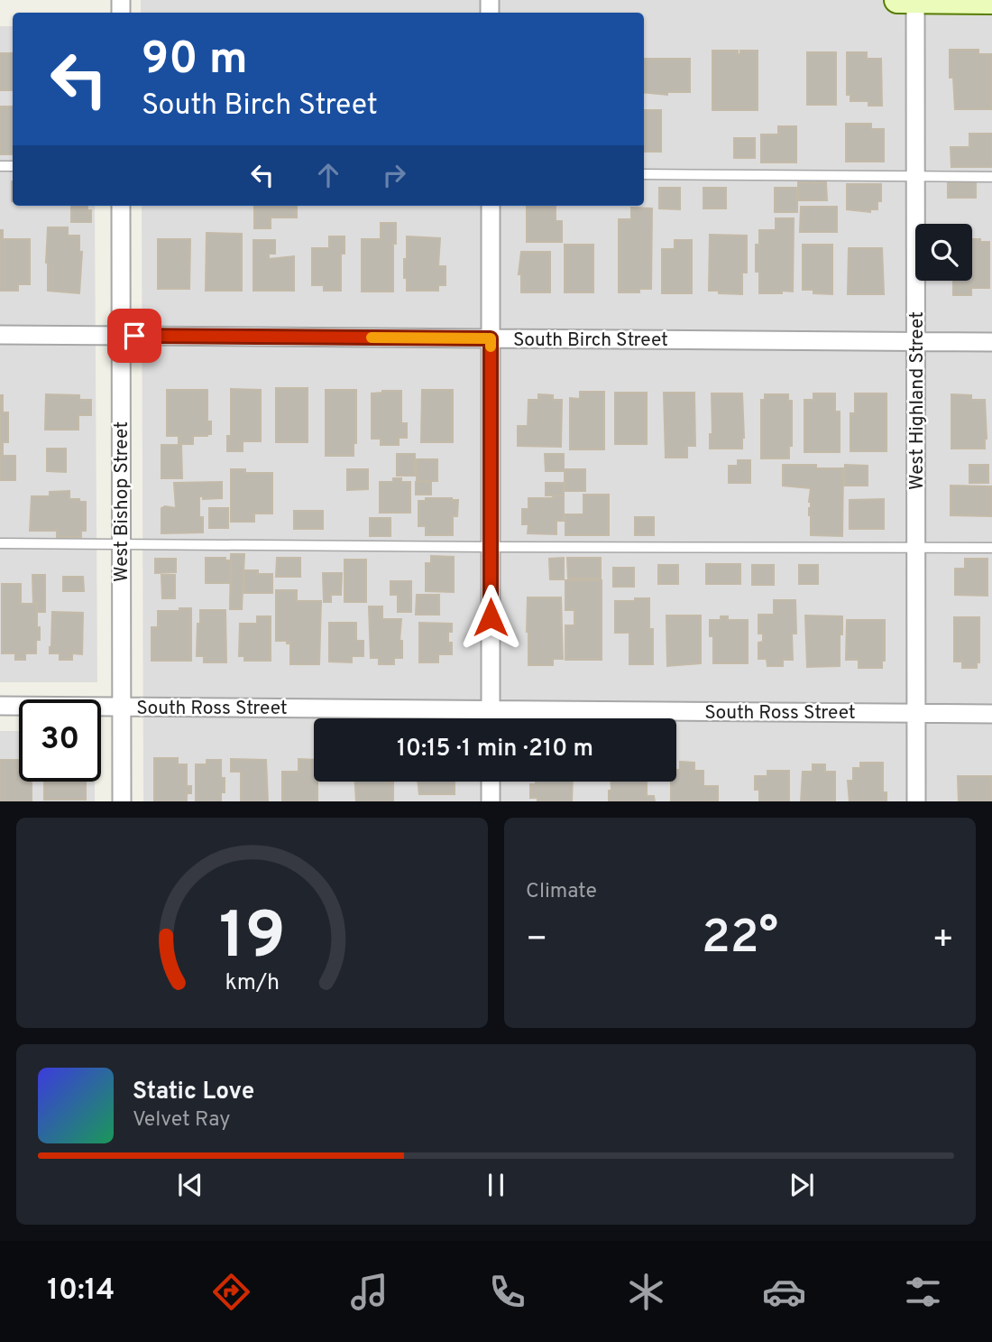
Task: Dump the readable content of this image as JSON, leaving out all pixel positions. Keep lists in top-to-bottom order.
{
  "streets": {
    "street": [
      "South Birch Street",
      "West Highland Street",
      "West Bishop Street",
      "South Ross Street"
    ]
  },
  "crossings": [
    ["South Birch Street", "West Highland Street"],
    ["South Birch Street", "West Bishop Street"],
    ["West Highland Street", "South Ross Street"],
    ["West Bishop Street", "South Ross Street"]
  ],
  "page": {
    "turn": ["90 m", "South Birch Street"],
    "limit": "30",
    "trip": "10:15 · 1 min · 210 m",
    "tile": "Climate",
    "heat": ["−", "22°", "+"],
    "song": ["Static Love", "Velvet Ray"],
    "tabs": "10:14",
    "gauge": ["19", "km/h"]
  }
}
